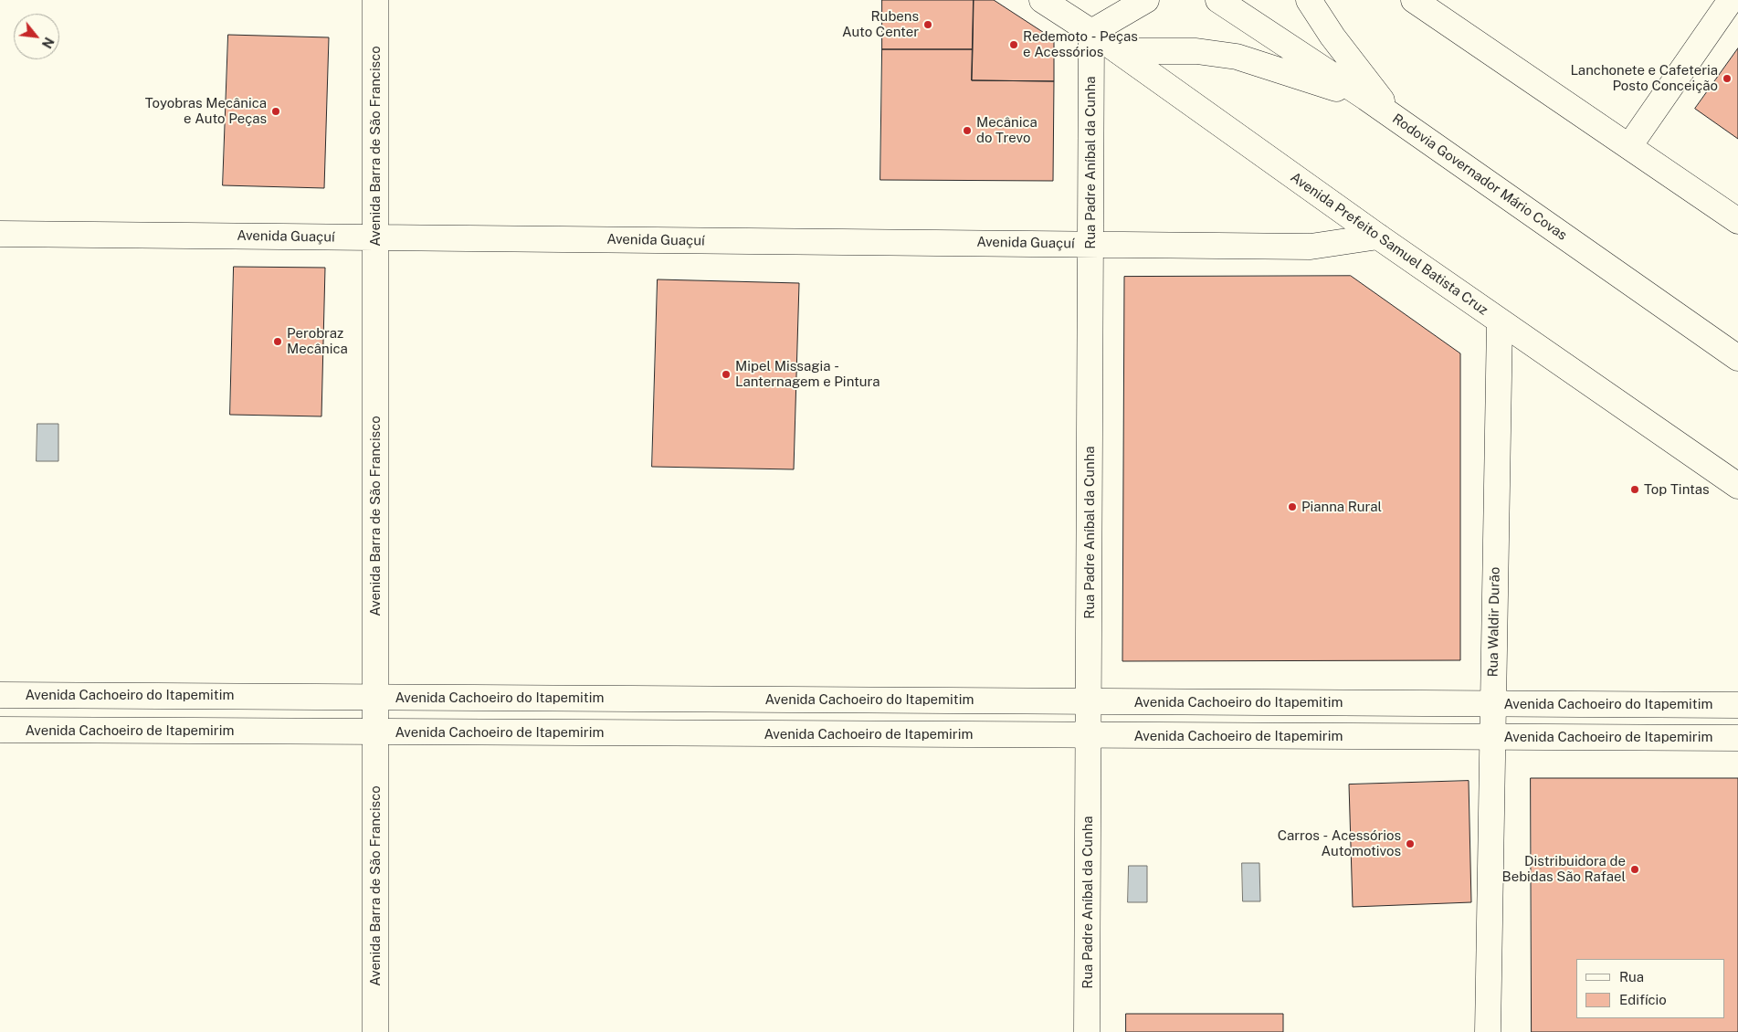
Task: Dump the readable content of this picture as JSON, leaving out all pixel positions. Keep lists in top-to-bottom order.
{
  "streets": {
    "main road": [
      "Avenida Barra de São Francisco",
      "Rua Padre Aníbal da Cunha",
      "Rodovia Governador Mário Covas",
      "Avenida Guaçuí",
      "Avenida Prefeito Samuel Batista Cruz",
      "Rua Waldir Durão",
      "Avenida Cachoeiro do Itapemitim",
      "Avenida Cachoeiro de Itapemirim"
    ]
  },
  "crossings": [
    ["Avenida Barra de São Francisco", "Avenida Guaçuí"],
    ["Avenida Barra de São Francisco", "Avenida Cachoeiro do Itapemitim"],
    ["Avenida Barra de São Francisco", "Avenida Cachoeiro de Itapemirim"],
    ["Rua Padre Aníbal da Cunha", "Avenida Guaçuí"],
    ["Rua Padre Aníbal da Cunha", "Avenida Prefeito Samuel Batista Cruz"],
    ["Rua Padre Aníbal da Cunha", "Avenida Cachoeiro do Itapemitim"],
    ["Rua Padre Aníbal da Cunha", "Avenida Cachoeiro de Itapemirim"],
    ["Avenida Guaçuí", "Avenida Prefeito Samuel Batista Cruz"],
    ["Avenida Prefeito Samuel Batista Cruz", "Rua Waldir Durão"],
    ["Rua Waldir Durão", "Avenida Cachoeiro do Itapemitim"],
    ["Rua Waldir Durão", "Avenida Cachoeiro de Itapemirim"]
  ],
  "places": [
    "Rubens Auto Center",
    "Redemoto - Peças e Acessórios",
    "Lanchonete e Cafeteria Posto Conceição",
    "Toyobras Mecânica e Auto Peças",
    "Mecânica do Trevo",
    "Perobraz Mecânica",
    "Mipel Missagia - Lanternagem e Pintura",
    "Top Tintas",
    "Pianna Rural",
    "Carros - Acessórios Automotivos",
    "Distribuidora de Bebidas São Rafael"
  ],
  "legend": ["Rua", "Edifício"],
  "north": "bottom right"
}
